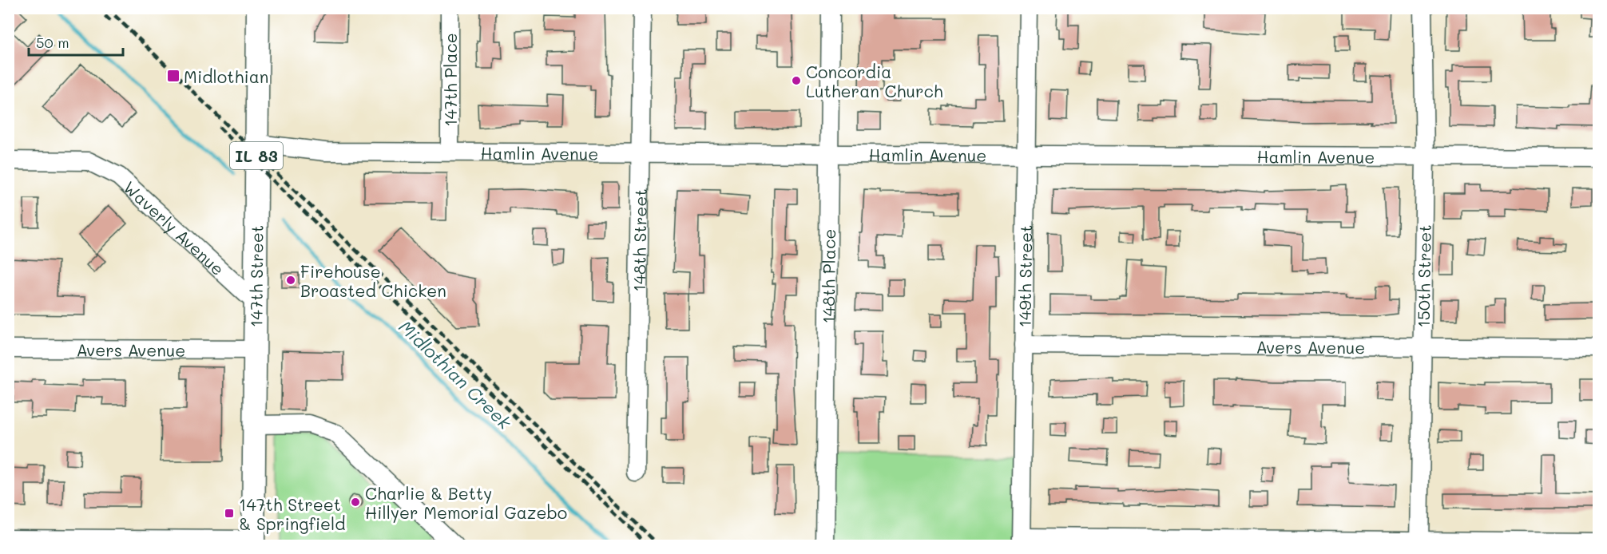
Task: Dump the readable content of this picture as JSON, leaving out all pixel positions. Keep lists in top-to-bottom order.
{
  "streets": {
    "main road": ["IL 83", "147th Street"],
    "street": [
      "147th Place",
      "Hamlin Avenue",
      "Waverly Avenue",
      "148th Street",
      "148th Place",
      "149th Street",
      "150th Street",
      "Avers Avenue"
    ]
  },
  "crossings": [
    ["147th Place", "Hamlin Avenue"],
    ["Hamlin Avenue", "148th Street"],
    ["Hamlin Avenue", "147th Street"],
    ["Hamlin Avenue", "148th Place"],
    ["Hamlin Avenue", "149th Street"],
    ["Hamlin Avenue", "150th Street"],
    ["Waverly Avenue", "147th Street"],
    ["147th Street", "Avers Avenue"],
    ["149th Street", "Avers Avenue"],
    ["150th Street", "Avers Avenue"]
  ],
  "water": ["Midlothian Creek"],
  "places": {
    "transit": ["Midlothian", "147th Street & Springfield"],
    "other": ["Concordia Lutheran Church", "Firehouse Broasted Chicken", "Charlie & Betty Hillyer Memorial Gazebo"]
  },
  "scale_bar": "50 m"
}
